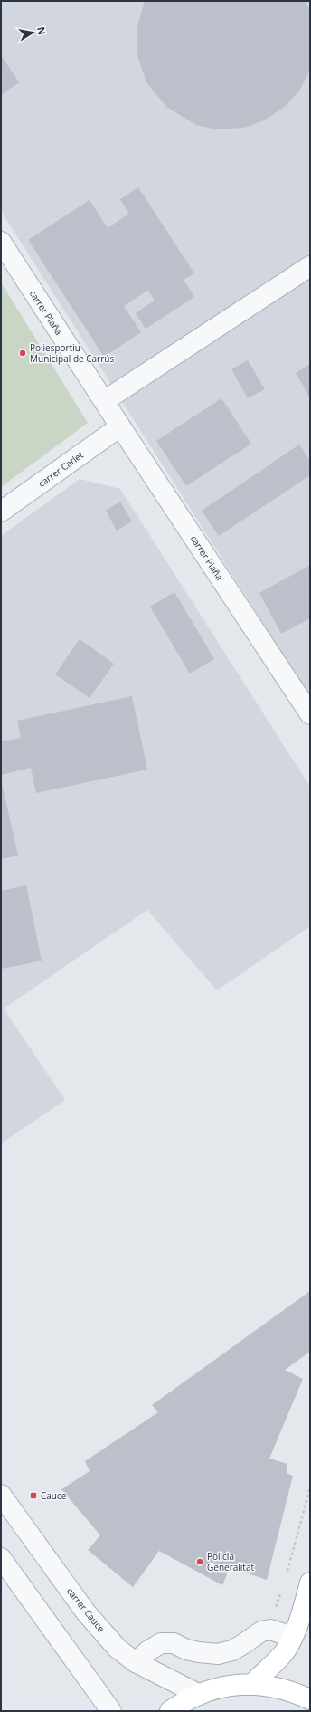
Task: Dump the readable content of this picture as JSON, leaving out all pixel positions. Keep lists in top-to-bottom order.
{
  "streets": {
    "street": ["carrer Piaña", "carrer Carlet", "carrer Cauce"]
  },
  "crossings": [
    ["carrer Piaña", "carrer Carlet"]
  ],
  "places": {
    "other": ["Poliesportiu Municipal de Carrús", "Policia Generalitat"],
    "transit": ["Cauce"]
  },
  "north": "right"
}
